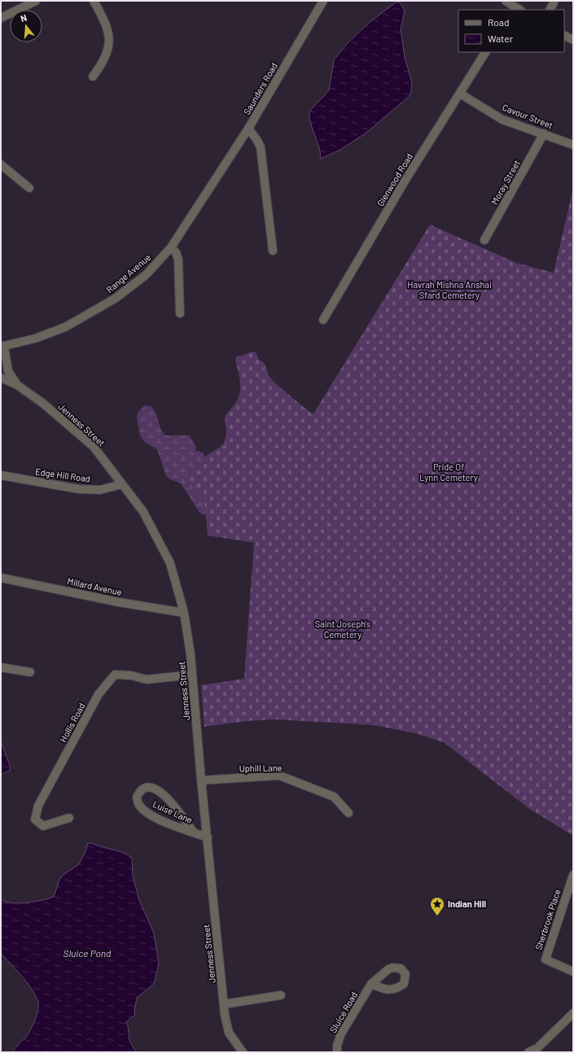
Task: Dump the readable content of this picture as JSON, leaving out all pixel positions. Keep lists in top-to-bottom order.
{
  "streets": {
    "street": [
      "Saunders Road",
      "Cavour Street",
      "Glenwood Road",
      "Moray Street",
      "Range Avenue",
      "Jenness Street",
      "Edge Hill Road",
      "Millard Avenue",
      "Hollis Road",
      "Uphill Lane",
      "Luise Lane",
      "Sherbrook Place",
      "Sluice Road"
    ]
  },
  "crossings": [
    ["Saunders Road", "Range Avenue"],
    ["Cavour Street", "Glenwood Road"],
    ["Cavour Street", "Moray Street"],
    ["Range Avenue", "Jenness Street"],
    ["Jenness Street", "Edge Hill Road"],
    ["Jenness Street", "Millard Avenue"],
    ["Jenness Street", "Hollis Road"],
    ["Jenness Street", "Uphill Lane"],
    ["Jenness Street", "Luise Lane"]
  ],
  "water": ["Sluice Pond"],
  "parks": ["Havrah Mishna Anshai Sfard Cemetery", "Pride Of Lynn Cemetery", "Saint Joseph's Cemetery"],
  "places": {
    "place": ["Indian Hill"]
  },
  "legend": ["Road", "Water"],
  "north": "top"
}
